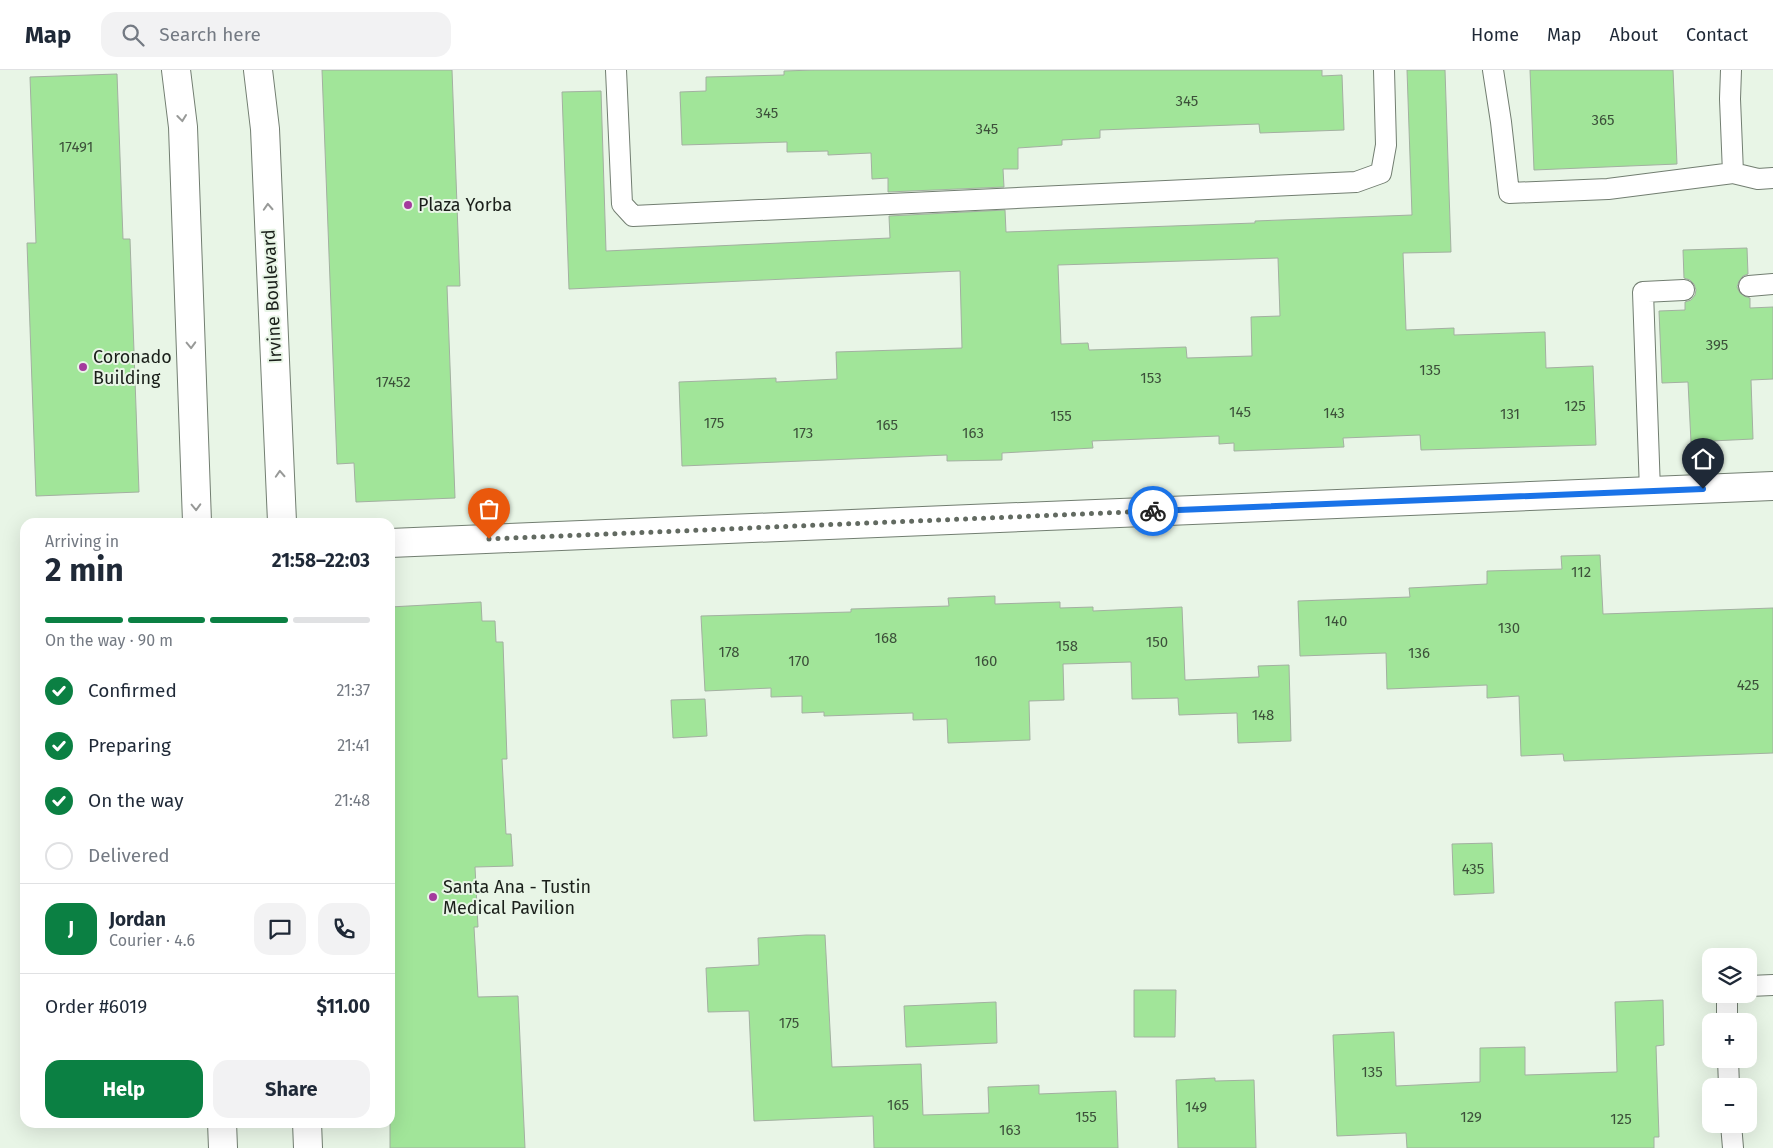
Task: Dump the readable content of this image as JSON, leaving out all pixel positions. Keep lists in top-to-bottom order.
{
  "streets": {
    "street": ["Irvine Boulevard"]
  },
  "places": ["Plaza Yorba", "Coronado Building", "Santa Ana - Tustin Medical Pavilion"],
  "house_numbers": [
    "345",
    "345",
    "365",
    "345",
    "17491",
    "395",
    "135",
    "153",
    "17452",
    "125",
    "145",
    "143",
    "131",
    "155",
    "175",
    "165",
    "173",
    "163",
    "112",
    "140",
    "130",
    "168",
    "150",
    "158",
    "178",
    "136",
    "170",
    "160",
    "425",
    "148",
    "435",
    "175",
    "135",
    "165",
    "149",
    "155",
    "129",
    "125",
    "163"
  ],
  "page": {
    "header": "Map",
    "search": "Search here",
    "nav": [
      "Home",
      "Map",
      "About",
      "Contact"
    ],
    "heading": ["2 min", "Arriving in", "21:58–22:03"],
    "panel": [
      "Jordan",
      "Courier · 4.6",
      "Order #6019",
      "$11.00"
    ],
    "bar": "On the way · 90 m",
    "list": [
      ["Confirmed", "21:37"],
      ["Preparing", "21:41"],
      ["On the way", "21:48"],
      "Delivered"
    ],
    "round": "J",
    "map_buttons": ["+", "−"],
    "buttons": ["Help", "Share"]
  }
}
